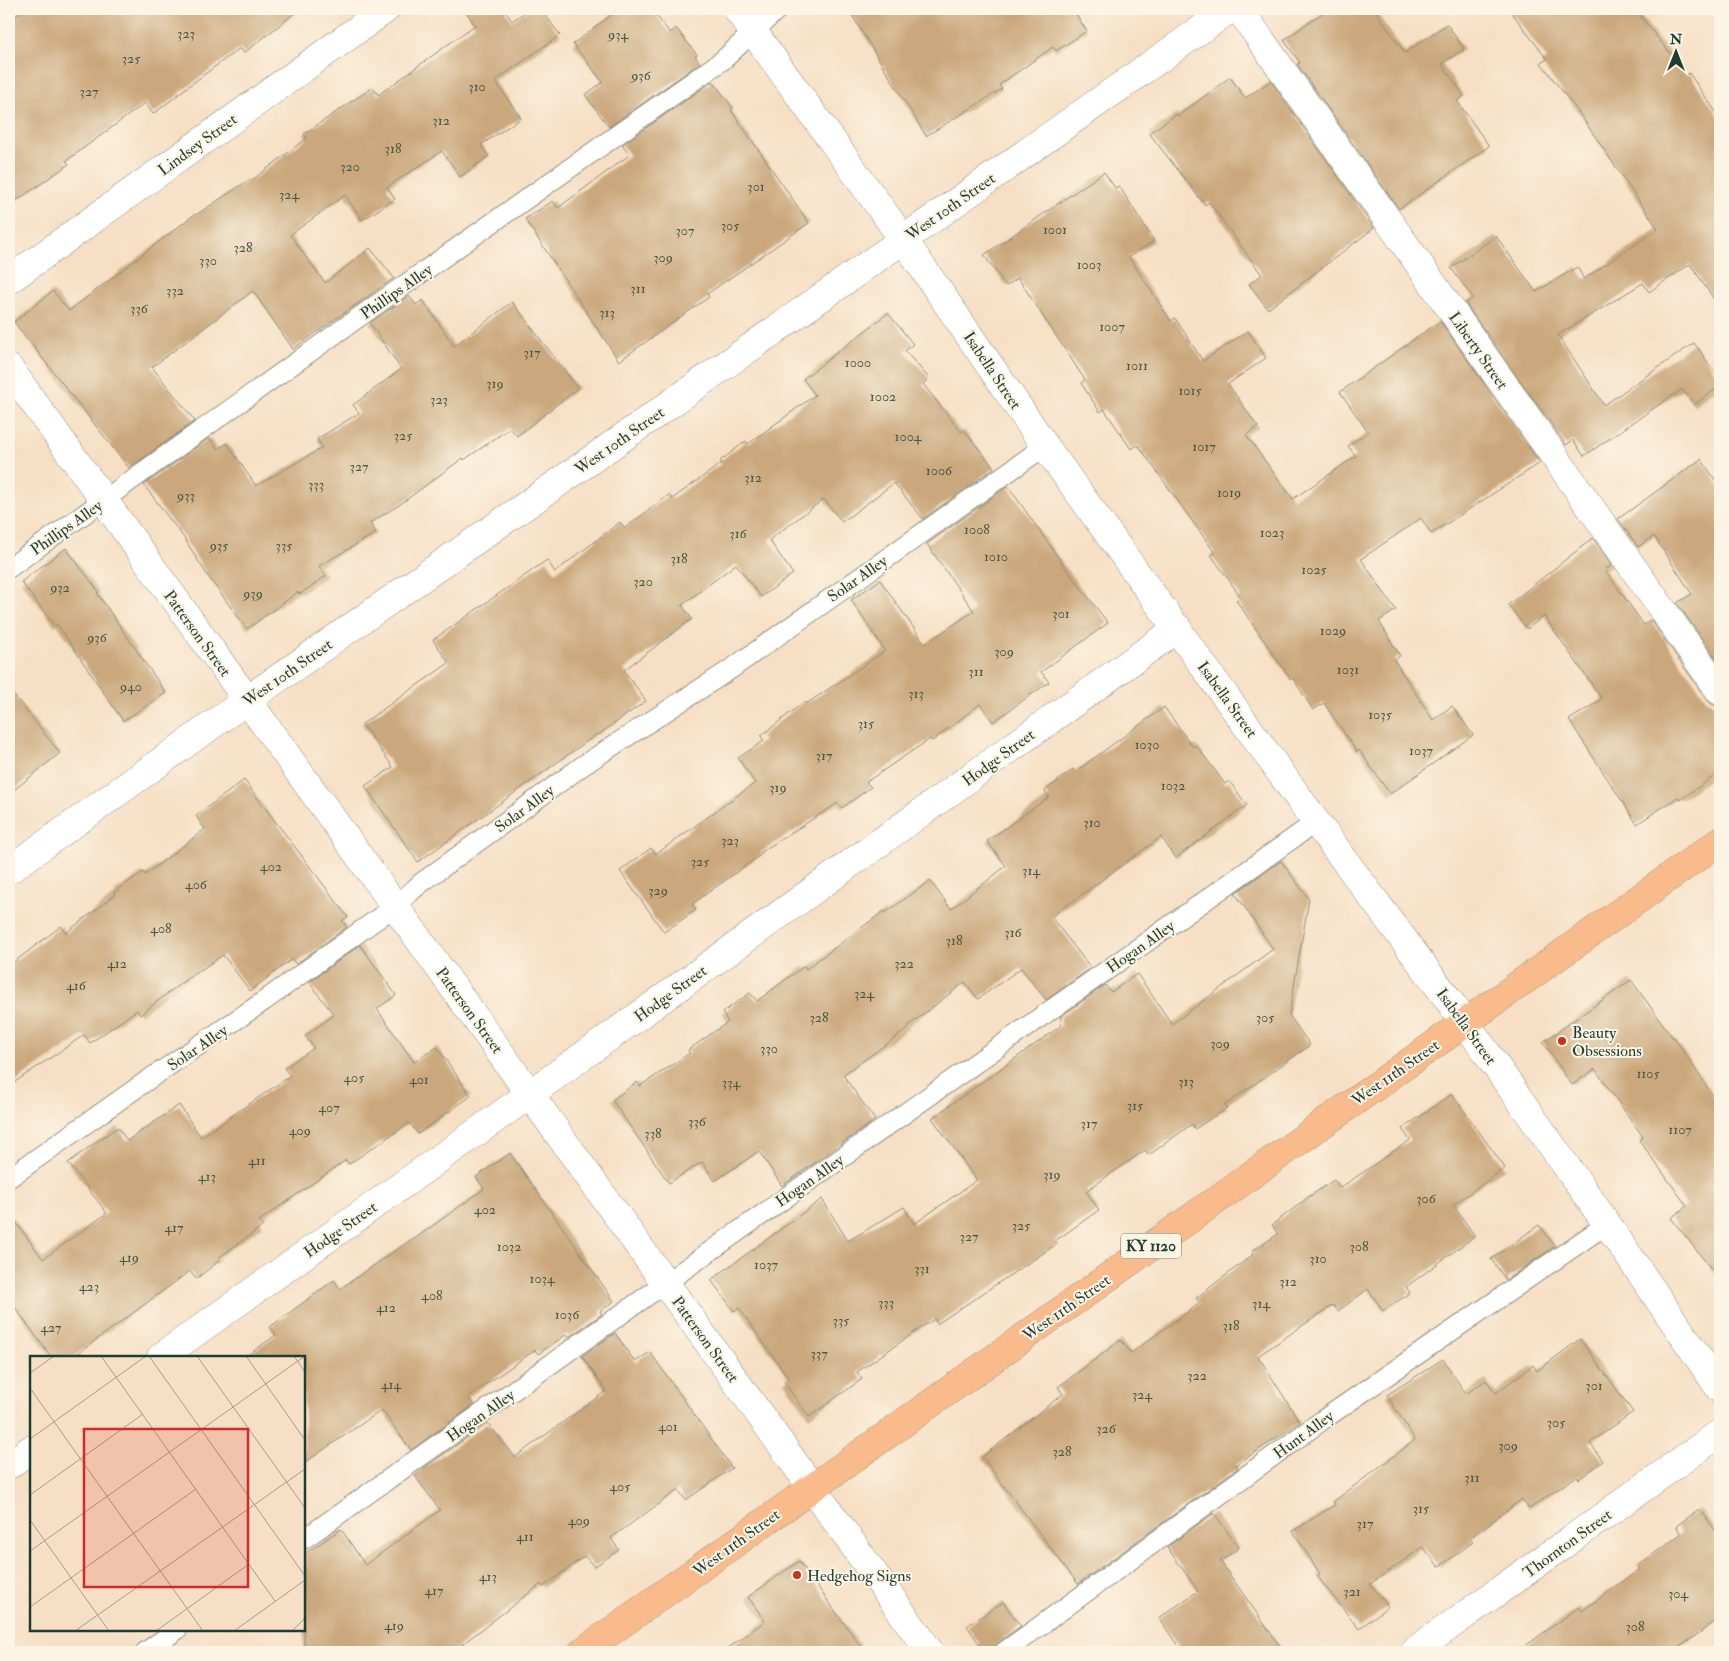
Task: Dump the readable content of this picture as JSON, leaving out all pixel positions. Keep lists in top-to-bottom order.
{
  "streets": {
    "main road": ["West 11th Street", "KY 1120"],
    "street": [
      "Lindsey Street",
      "West 10th Street",
      "Liberty Street",
      "Isabella Street",
      "Patterson Street",
      "Hodge Street",
      "Thornton Street"
    ],
    "lane": [
      "Phillips Alley",
      "Solar Alley",
      "Hogan Alley",
      "Hunt Alley"
    ]
  },
  "crossings": [
    ["West 10th Street", "Isabella Street"],
    ["West 10th Street", "Patterson Street"],
    ["Phillips Alley", "Isabella Street"],
    ["Phillips Alley", "Patterson Street"],
    ["Isabella Street", "Solar Alley"],
    ["Isabella Street", "Hodge Street"],
    ["Isabella Street", "Hogan Alley"],
    ["Isabella Street", "West 11th Street"],
    ["Isabella Street", "Hunt Alley"],
    ["Solar Alley", "Patterson Street"],
    ["Patterson Street", "Hodge Street"],
    ["Patterson Street", "Hogan Alley"],
    ["Patterson Street", "West 11th Street"]
  ],
  "places": ["Beauty Obsessions", "Hedgehog Signs"],
  "house_numbers": [
    "323",
    "934",
    "325",
    "936",
    "310",
    "327",
    "312",
    "318",
    "320",
    "301",
    "324",
    "305",
    "1001",
    "307",
    "328",
    "309",
    "330",
    "1003",
    "311",
    "332",
    "336",
    "313",
    "1007",
    "317",
    "1000",
    "1011",
    "319",
    "1015",
    "1002",
    "323",
    "325",
    "1004",
    "1017",
    "327",
    "1006",
    "312",
    "333",
    "1019",
    "933",
    "1008",
    "1023",
    "316",
    "935",
    "335",
    "1010",
    "318",
    "1025",
    "320",
    "932",
    "939",
    "301",
    "1029",
    "936",
    "309",
    "1031",
    "311",
    "940",
    "313",
    "1035",
    "315",
    "1030",
    "1037",
    "317",
    "1032",
    "319",
    "310",
    "323",
    "325",
    "402",
    "314",
    "406",
    "329",
    "408",
    "316",
    "318",
    "412",
    "322",
    "416",
    "324",
    "328",
    "305",
    "309",
    "330",
    "1105",
    "405",
    "401",
    "313",
    "334",
    "315",
    "407",
    "336",
    "317",
    "1107",
    "409",
    "338",
    "411",
    "319",
    "413",
    "306",
    "402",
    "325",
    "417",
    "327",
    "1032",
    "308",
    "419",
    "310",
    "1037",
    "331",
    "1034",
    "312",
    "423",
    "408",
    "333",
    "314",
    "412",
    "1036",
    "335",
    "318",
    "427",
    "337",
    "322",
    "414",
    "301",
    "324",
    "305",
    "401",
    "326",
    "309",
    "328",
    "311",
    "405",
    "315",
    "409",
    "317",
    "411",
    "413",
    "417",
    "321",
    "304",
    "419",
    "308"
  ],
  "north": "top"
}
